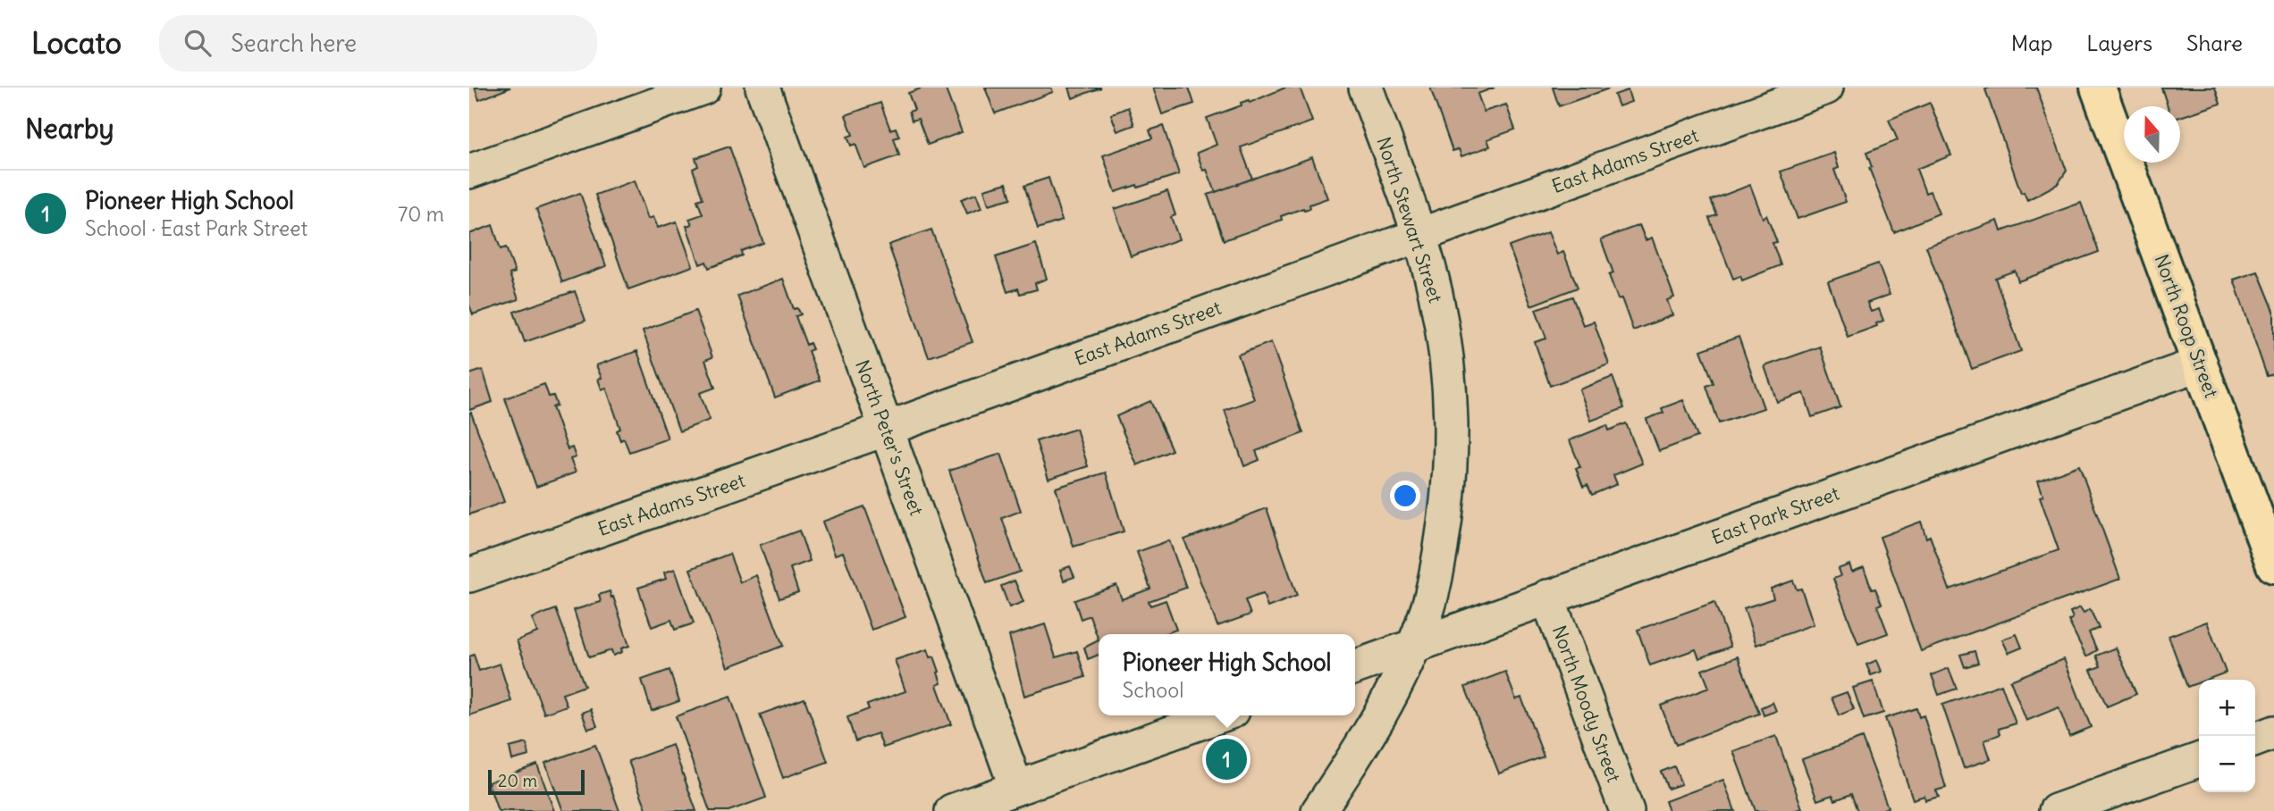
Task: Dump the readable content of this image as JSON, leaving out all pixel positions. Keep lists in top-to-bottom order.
{
  "streets": {
    "main road": ["North Roop Street"],
    "street": [
      "East Adams Street",
      "North Stewart Street",
      "North Peter's Street",
      "East Park Street",
      "North Moody Street"
    ]
  },
  "crossings": [
    ["East Adams Street", "North Stewart Street"],
    ["East Adams Street", "North Peter's Street"],
    ["North Stewart Street", "East Park Street"],
    ["North Roop Street", "East Park Street"],
    ["East Park Street", "North Moody Street"]
  ],
  "scale_bar": "20 m",
  "north": "top",
  "page": {
    "header": "Locato",
    "search": "Search here",
    "nav": ["Map", "Layers", "Share"],
    "heading": "Nearby",
    "list": [
      {
        "mark": "1",
        "name": "Pioneer High School",
        "note": "School · East Park Street",
        "value": "70 m"
      }
    ],
    "popup": ["Pioneer High School", "School"],
    "map_buttons": ["+", "−"],
    "pins": "1",
    "scale": "20 m"
  }
}
